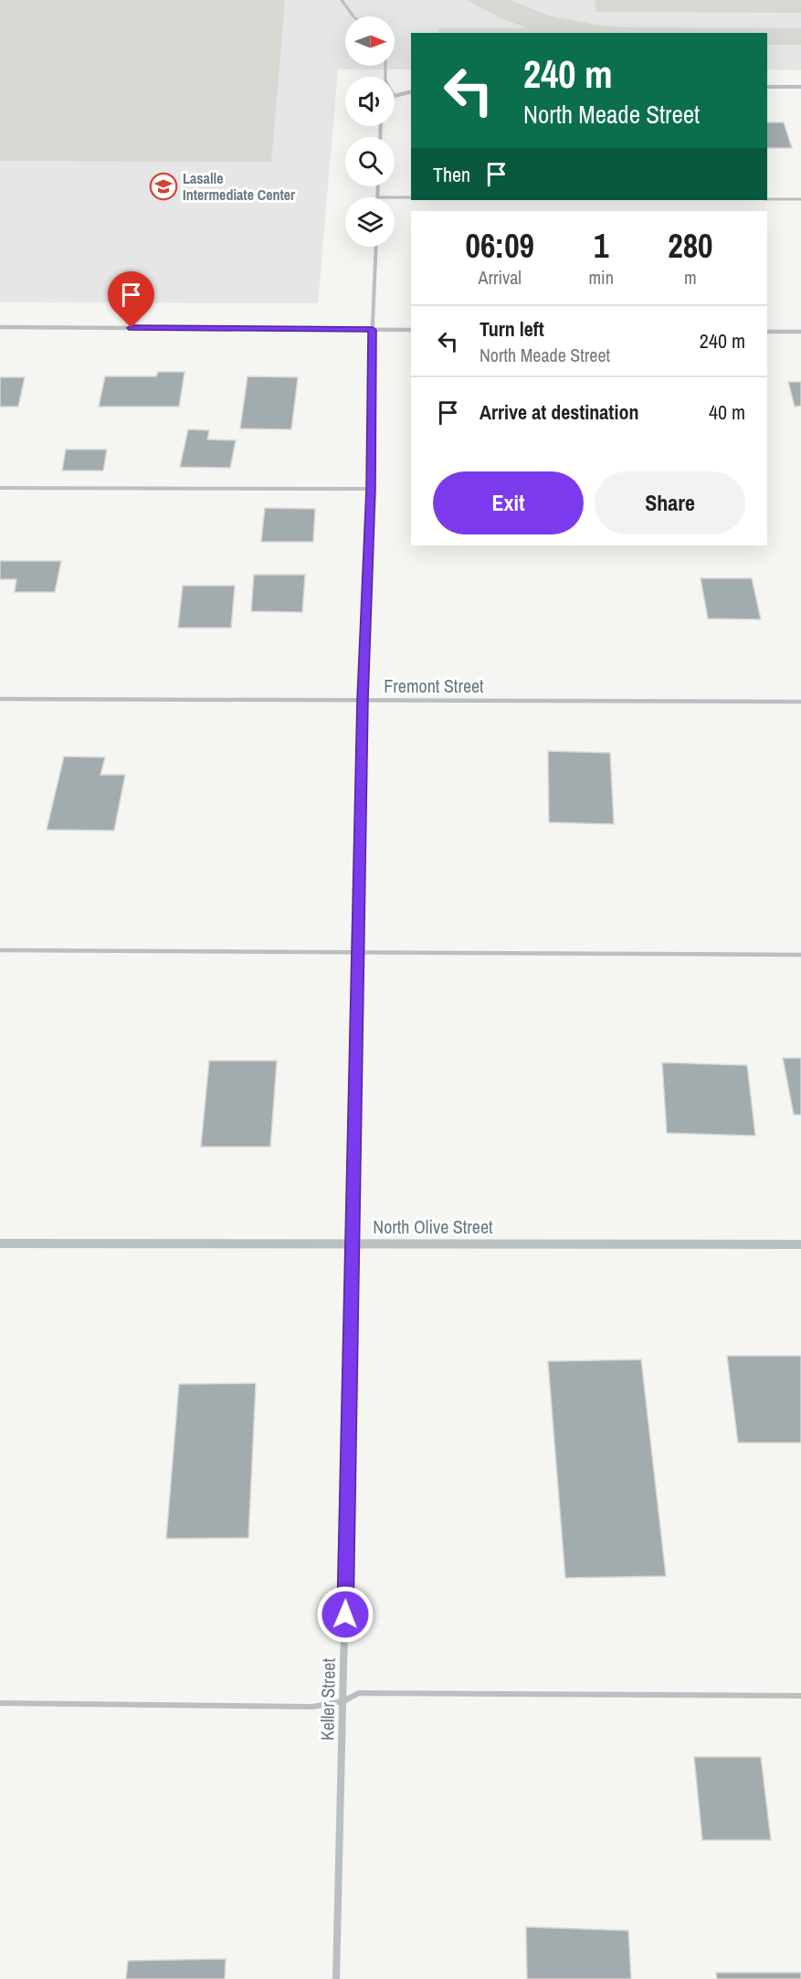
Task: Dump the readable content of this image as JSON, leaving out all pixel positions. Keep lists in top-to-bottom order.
{
  "streets": {
    "street": ["Fremont Street", "North Olive Street", "Keller Street"]
  },
  "crossings": [
    ["Fremont Street", "Keller Street"],
    ["North Olive Street", "Keller Street"]
  ],
  "places": {
    "school or university": ["Lasalle Intermediate Center"]
  },
  "north": "right",
  "page": {
    "turn": ["240 m", "North Meade Street"],
    "then": "Then",
    "eta": [
      "06:09",
      "Arrival",
      "1",
      "min",
      "280",
      "m"
    ],
    "list": [
      {
        "name": "Turn left",
        "note": "North Meade Street",
        "value": "240 m"
      },
      {
        "name": "Arrive at destination",
        "value": "40 m"
      }
    ],
    "buttons": ["Exit", "Share"]
  }
}
